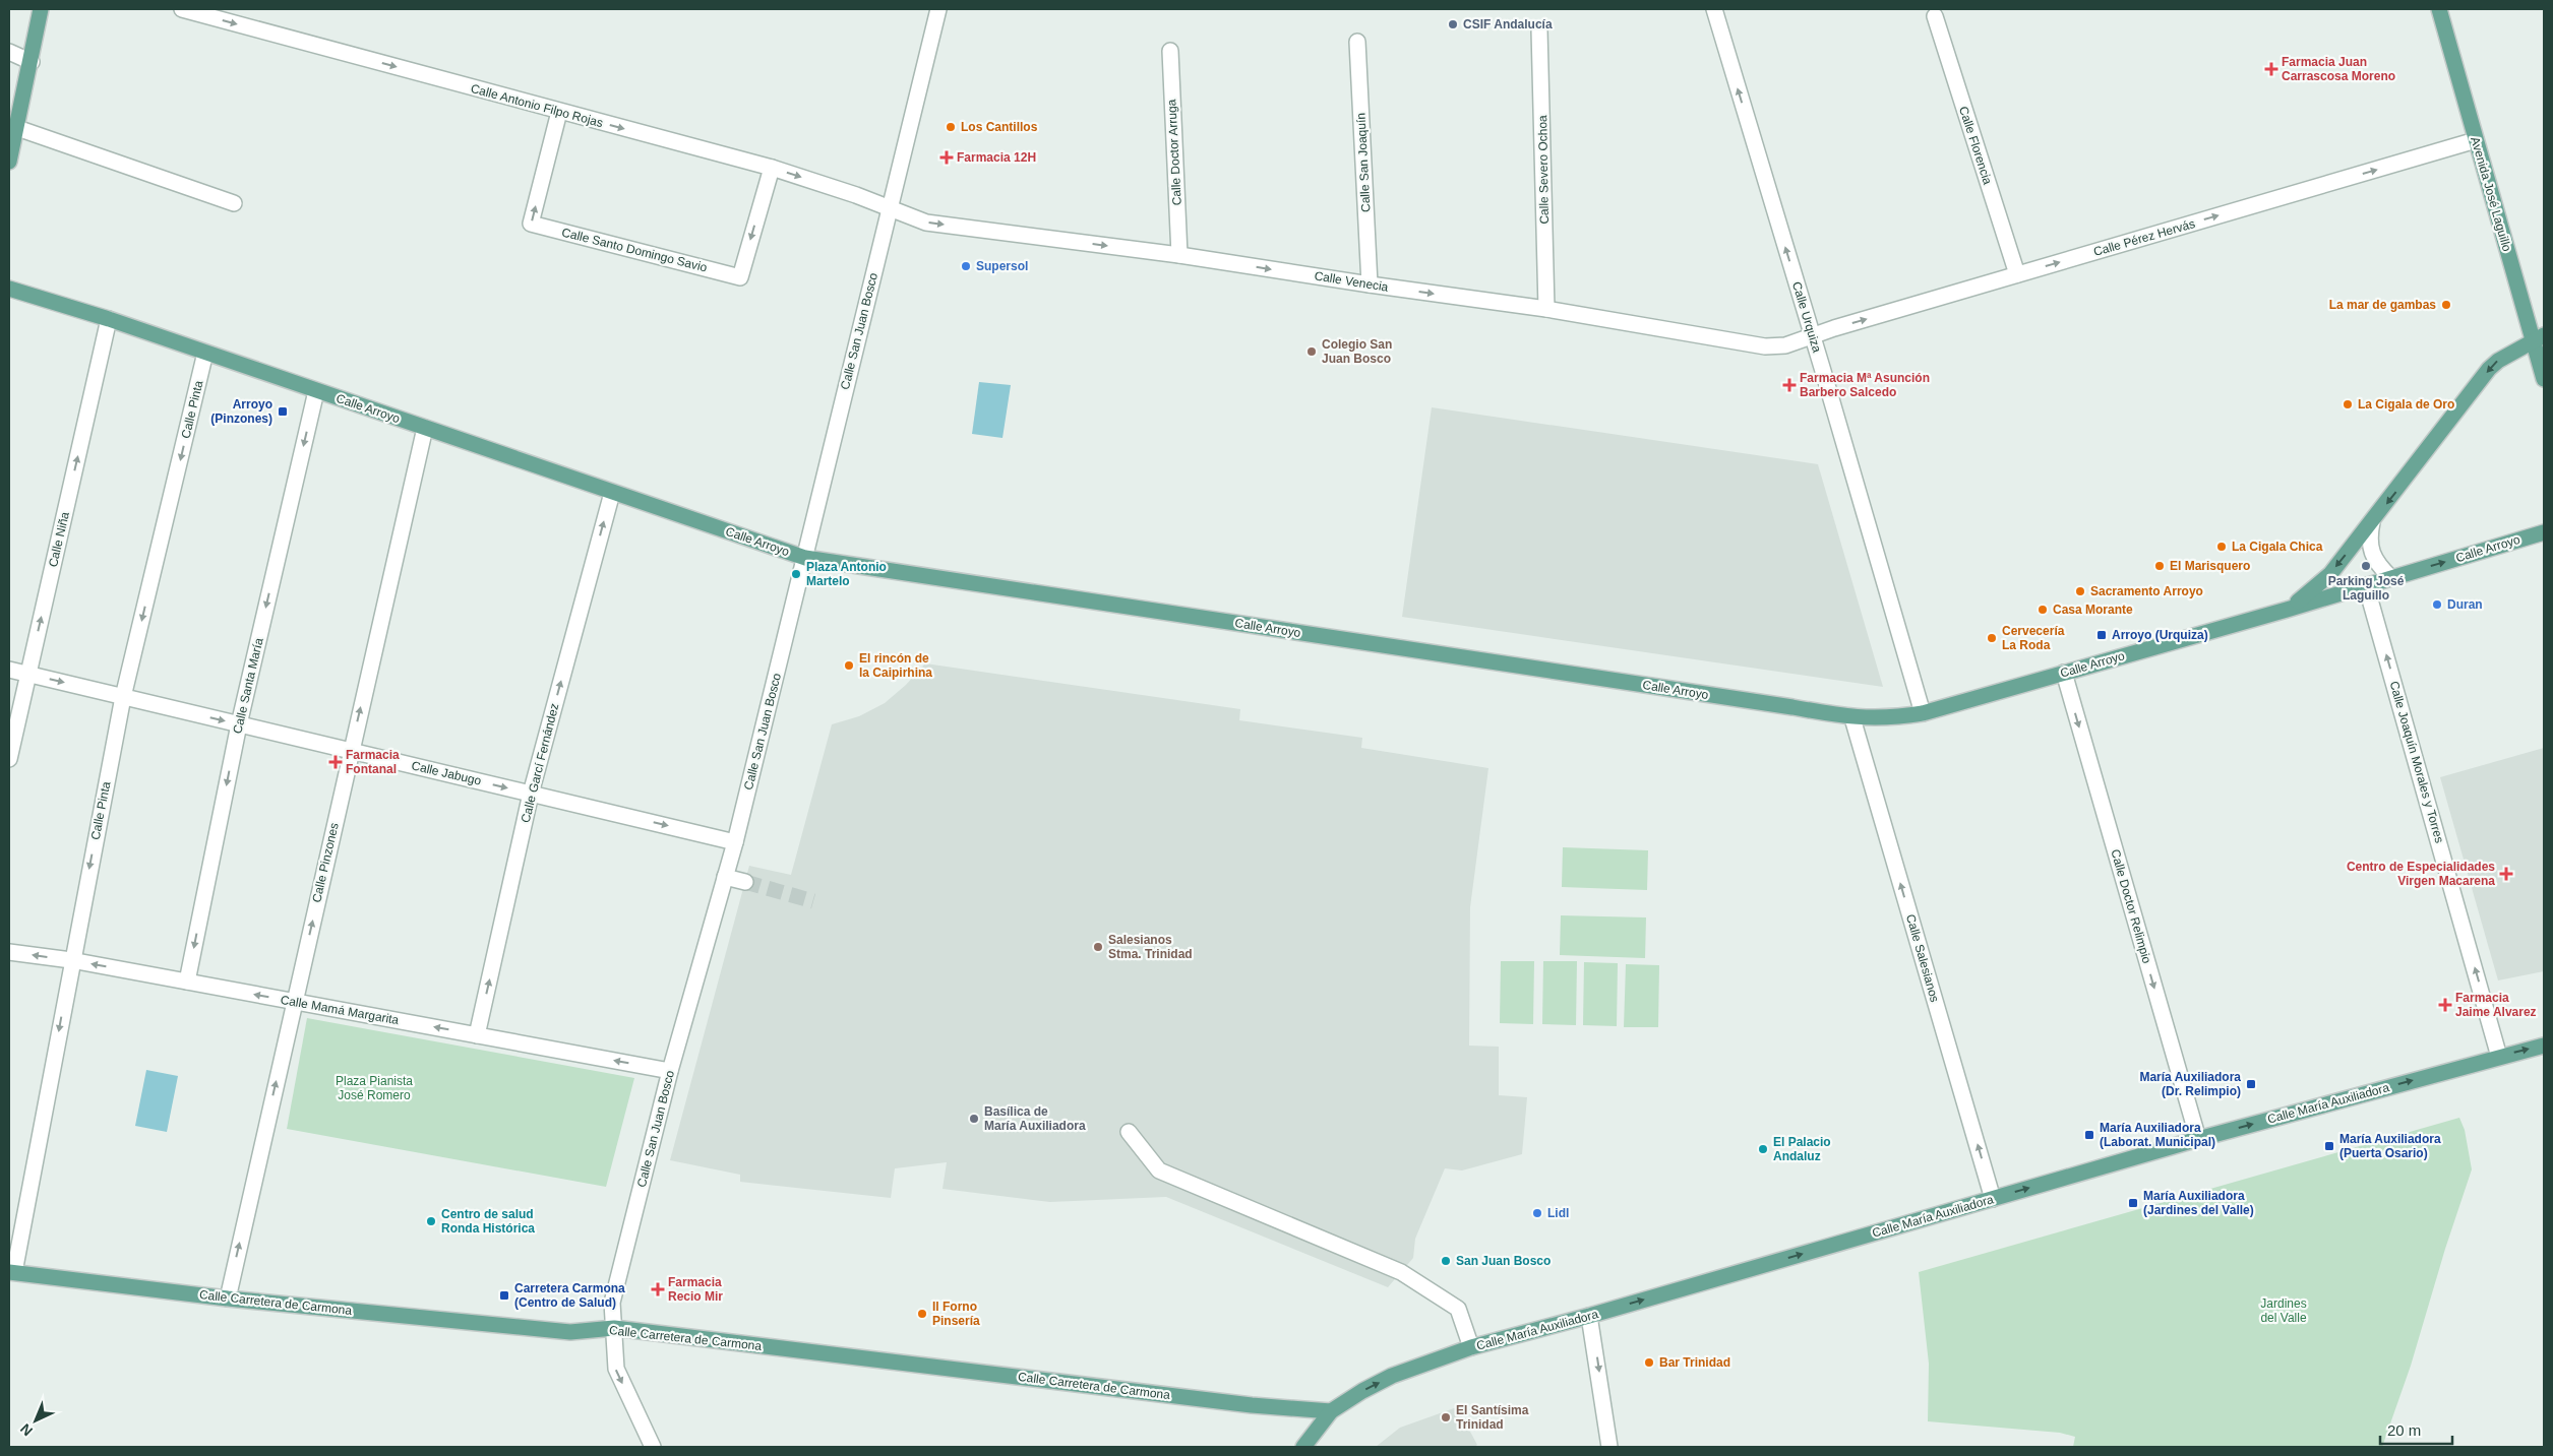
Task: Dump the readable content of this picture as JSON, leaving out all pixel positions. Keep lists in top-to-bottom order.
{
  "streets": {
    "main road": [
      "Avenida José Laguillo",
      "Calle Arroyo",
      "Calle María Auxiliadora",
      "Calle Carretera de Carmona"
    ],
    "street": [
      "Calle Antonio Filpo Rojas",
      "Calle Florencia",
      "Calle Doctor Arruga",
      "Calle San Joaquín",
      "Calle Severo Ochoa",
      "Calle Pérez Hervás",
      "Calle Santo Domingo Savio",
      "Calle Venecia",
      "Calle Urquiza",
      "Calle San Juan Bosco",
      "Calle Pinta",
      "Calle Niña",
      "Calle Santa María",
      "Calle Joaquín Morales y Torres",
      "Calle Garcí Fernández",
      "Calle Jabugo",
      "Calle Pinzones",
      "Calle Doctor Relimpio",
      "Calle Salesianos",
      "Calle Mamá Margarita"
    ]
  },
  "crossings": [
    ["Calle Antonio Filpo Rojas", "Calle Santo Domingo Savio"],
    ["Calle Antonio Filpo Rojas", "Calle Venecia"],
    ["Calle Antonio Filpo Rojas", "Calle San Juan Bosco"],
    ["Calle Florencia", "Calle Pérez Hervás"],
    ["Calle Doctor Arruga", "Calle Venecia"],
    ["Calle San Joaquín", "Calle Venecia"],
    ["Calle Severo Ochoa", "Calle Venecia"],
    ["Avenida José Laguillo", "Calle Pérez Hervás"],
    ["Calle Pérez Hervás", "Calle Venecia"],
    ["Calle Pérez Hervás", "Calle Urquiza"],
    ["Calle Venecia", "Calle Urquiza"],
    ["Calle Venecia", "Calle San Juan Bosco"],
    ["Calle Urquiza", "Calle Arroyo"],
    ["Calle San Juan Bosco", "Calle Arroyo"],
    ["Calle San Juan Bosco", "Calle Jabugo"],
    ["Calle San Juan Bosco", "Calle Mamá Margarita"],
    ["Calle San Juan Bosco", "Calle Carretera de Carmona"],
    ["Calle Arroyo", "Calle Pinta"],
    ["Calle Arroyo", "Calle Niña"],
    ["Calle Arroyo", "Calle Santa María"],
    ["Calle Arroyo", "Calle Joaquín Morales y Torres"],
    ["Calle Arroyo", "Calle Garcí Fernández"],
    ["Calle Arroyo", "Calle Pinzones"],
    ["Calle Arroyo", "Calle Doctor Relimpio"],
    ["Calle Arroyo", "Calle Salesianos"],
    ["Calle Pinta", "Calle Jabugo"],
    ["Calle Pinta", "Calle Mamá Margarita"],
    ["Calle Pinta", "Calle Carretera de Carmona"],
    ["Calle Niña", "Calle Jabugo"],
    ["Calle Santa María", "Calle Jabugo"],
    ["Calle Santa María", "Calle Mamá Margarita"],
    ["Calle Joaquín Morales y Torres", "Calle María Auxiliadora"],
    ["Calle Garcí Fernández", "Calle Jabugo"],
    ["Calle Garcí Fernández", "Calle Mamá Margarita"],
    ["Calle Jabugo", "Calle Pinzones"],
    ["Calle Pinzones", "Calle Mamá Margarita"],
    ["Calle Pinzones", "Calle Carretera de Carmona"],
    ["Calle Doctor Relimpio", "Calle María Auxiliadora"],
    ["Calle Salesianos", "Calle María Auxiliadora"],
    ["Calle María Auxiliadora", "Calle Carretera de Carmona"]
  ],
  "one_way": [
    "Calle Antonio Filpo Rojas",
    "Calle Pérez Hervás",
    "Calle Venecia",
    "Calle Urquiza",
    "Calle Pinta",
    "Calle Niña",
    "Calle Santa María",
    "Calle Joaquín Morales y Torres",
    "Calle Garcí Fernández",
    "Calle Jabugo",
    "Calle Pinzones",
    "Calle Doctor Relimpio",
    "Calle Salesianos",
    "Calle Mamá Margarita",
    "Calle María Auxiliadora"
  ],
  "parks": ["Plaza Pianista José Romero", "Jardines del Valle"],
  "places": {
    "other": [
      "CSIF Andalucía",
      "Los Cantillos",
      "Supersol",
      "La mar de gambas",
      "Colegio San Juan Bosco",
      "La Cigala de Oro",
      "La Cigala Chica",
      "El Marisquero",
      "Parking José Laguillo",
      "Plaza Antonio Martelo",
      "Sacramento Arroyo",
      "Duran",
      "Casa Morante",
      "Cervecería La Roda",
      "El rincón de la Caipirhina",
      "Salesianos Stma. Trinidad",
      "Basílica de María Auxiliadora",
      "El Palacio Andaluz",
      "Lidl",
      "Centro de salud Ronda Histórica",
      "San Juan Bosco",
      "Il Forno Pinsería",
      "Bar Trinidad",
      "EI Santísima Trinidad"
    ],
    "health": [
      "Farmacia Juan Carrascosa Moreno",
      "Farmacia 12H",
      "Farmacia Mª Asunción Barbero Salcedo",
      "Farmacia Fontanal",
      "Centro de Especialidades Virgen Macarena",
      "Farmacia Jaime Alvarez",
      "Farmacia Recio Mir"
    ],
    "transit": [
      "Arroyo (Pinzones)",
      "Arroyo (Urquiza)",
      "María Auxiliadora (Dr. Relimpio)",
      "María Auxiliadora (Laborat. Municipal)",
      "María Auxiliadora (Puerta Osario)",
      "María Auxiliadora (Jardines del Valle)",
      "Carretera Carmona (Centro de Salud)"
    ]
  },
  "scale_bar": "20 m",
  "north": "bottom left"
}
